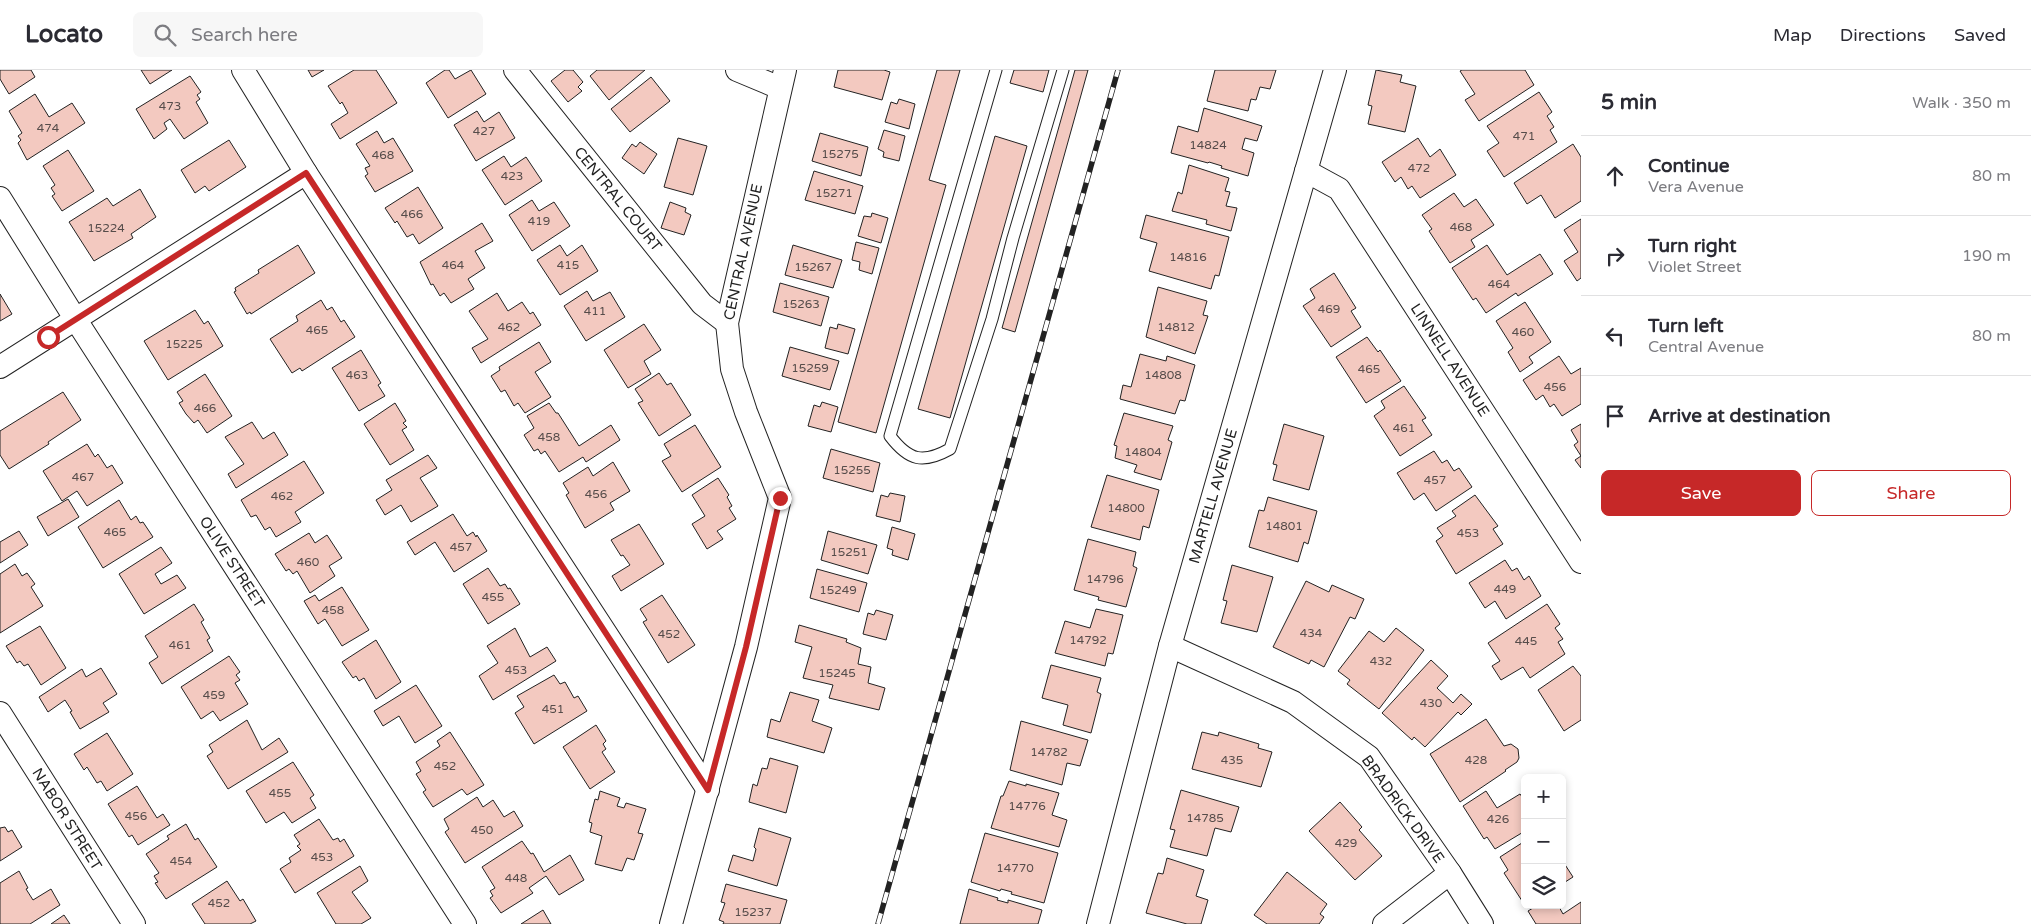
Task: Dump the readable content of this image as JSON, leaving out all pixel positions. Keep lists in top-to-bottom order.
{
  "streets": {
    "street": [
      "CENTRAL COURT",
      "CENTRAL AVENUE",
      "LINNELL AVENUE",
      "MARTELL AVENUE",
      "OLIVE STREET",
      "BRADRICK DRIVE",
      "NABOR STREET"
    ]
  },
  "crossings": [
    ["CENTRAL COURT", "CENTRAL AVENUE"],
    ["LINNELL AVENUE", "MARTELL AVENUE"],
    ["MARTELL AVENUE", "BRADRICK DRIVE"]
  ],
  "house_numbers": [
    "473",
    "474",
    "427",
    "471",
    "14824",
    "15275",
    "468",
    "472",
    "423",
    "15271",
    "466",
    "419",
    "468",
    "15224",
    "14816",
    "464",
    "415",
    "15267",
    "464",
    "15263",
    "469",
    "411",
    "462",
    "14812",
    "465",
    "460",
    "15225",
    "15259",
    "465",
    "463",
    "14808",
    "456",
    "466",
    "461",
    "458",
    "14804",
    "15255",
    "467",
    "457",
    "456",
    "462",
    "14800",
    "14801",
    "465",
    "453",
    "457",
    "15251",
    "460",
    "14796",
    "449",
    "15249",
    "455",
    "458",
    "434",
    "452",
    "14792",
    "445",
    "461",
    "432",
    "453",
    "15245",
    "459",
    "430",
    "451",
    "14782",
    "435",
    "428",
    "452",
    "455",
    "14776",
    "456",
    "14785",
    "426",
    "450",
    "429",
    "453",
    "454",
    "14770",
    "448",
    "452",
    "15237"
  ],
  "page": {
    "header": "Locato",
    "search": "Search here",
    "nav": ["Map", "Directions", "Saved"],
    "heading": ["5 min", "Walk · 350 m"],
    "list": [
      ["Continue", "Vera Avenue", "80 m"],
      ["Turn right", "Violet Street", "190 m"],
      ["Turn left", "Central Avenue", "80 m"],
      "Arrive at destination"
    ],
    "buttons": ["Save", "Share"],
    "map_buttons": ["+", "−"]
  }
}
